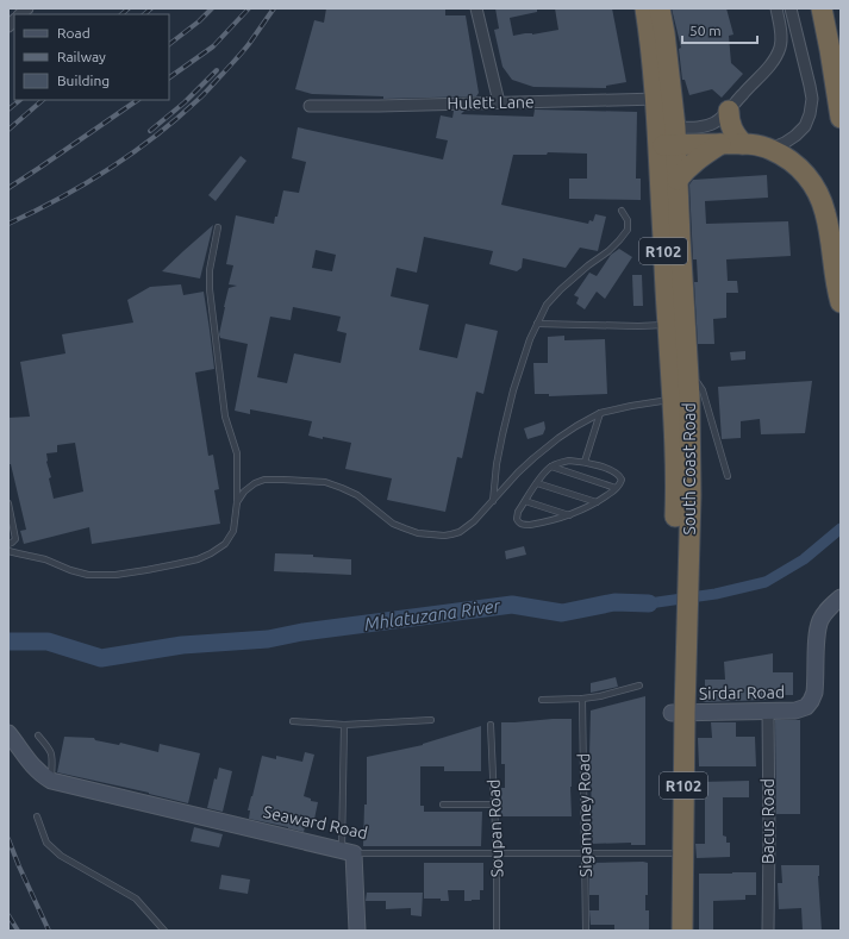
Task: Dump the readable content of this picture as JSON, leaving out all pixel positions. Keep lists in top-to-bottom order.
{
  "streets": {
    "highway": ["R102", "South Coast Road"],
    "street": [
      "Hulett Lane",
      "Sirdar Road",
      "Bacus Road",
      "Seaward Road"
    ],
    "lane": ["Sigamoney Road", "Soupan Road"]
  },
  "crossings": [
    ["Hulett Lane", "South Coast Road"],
    ["South Coast Road", "Sirdar Road"],
    ["South Coast Road", "Seaward Road"],
    ["Sirdar Road", "Bacus Road"],
    ["Sigamoney Road", "Seaward Road"],
    ["Seaward Road", "Soupan Road"]
  ],
  "water": ["Mhlatuzana River"],
  "legend": ["Road", "Railway", "Building"],
  "scale_bar": "50 m"
}
